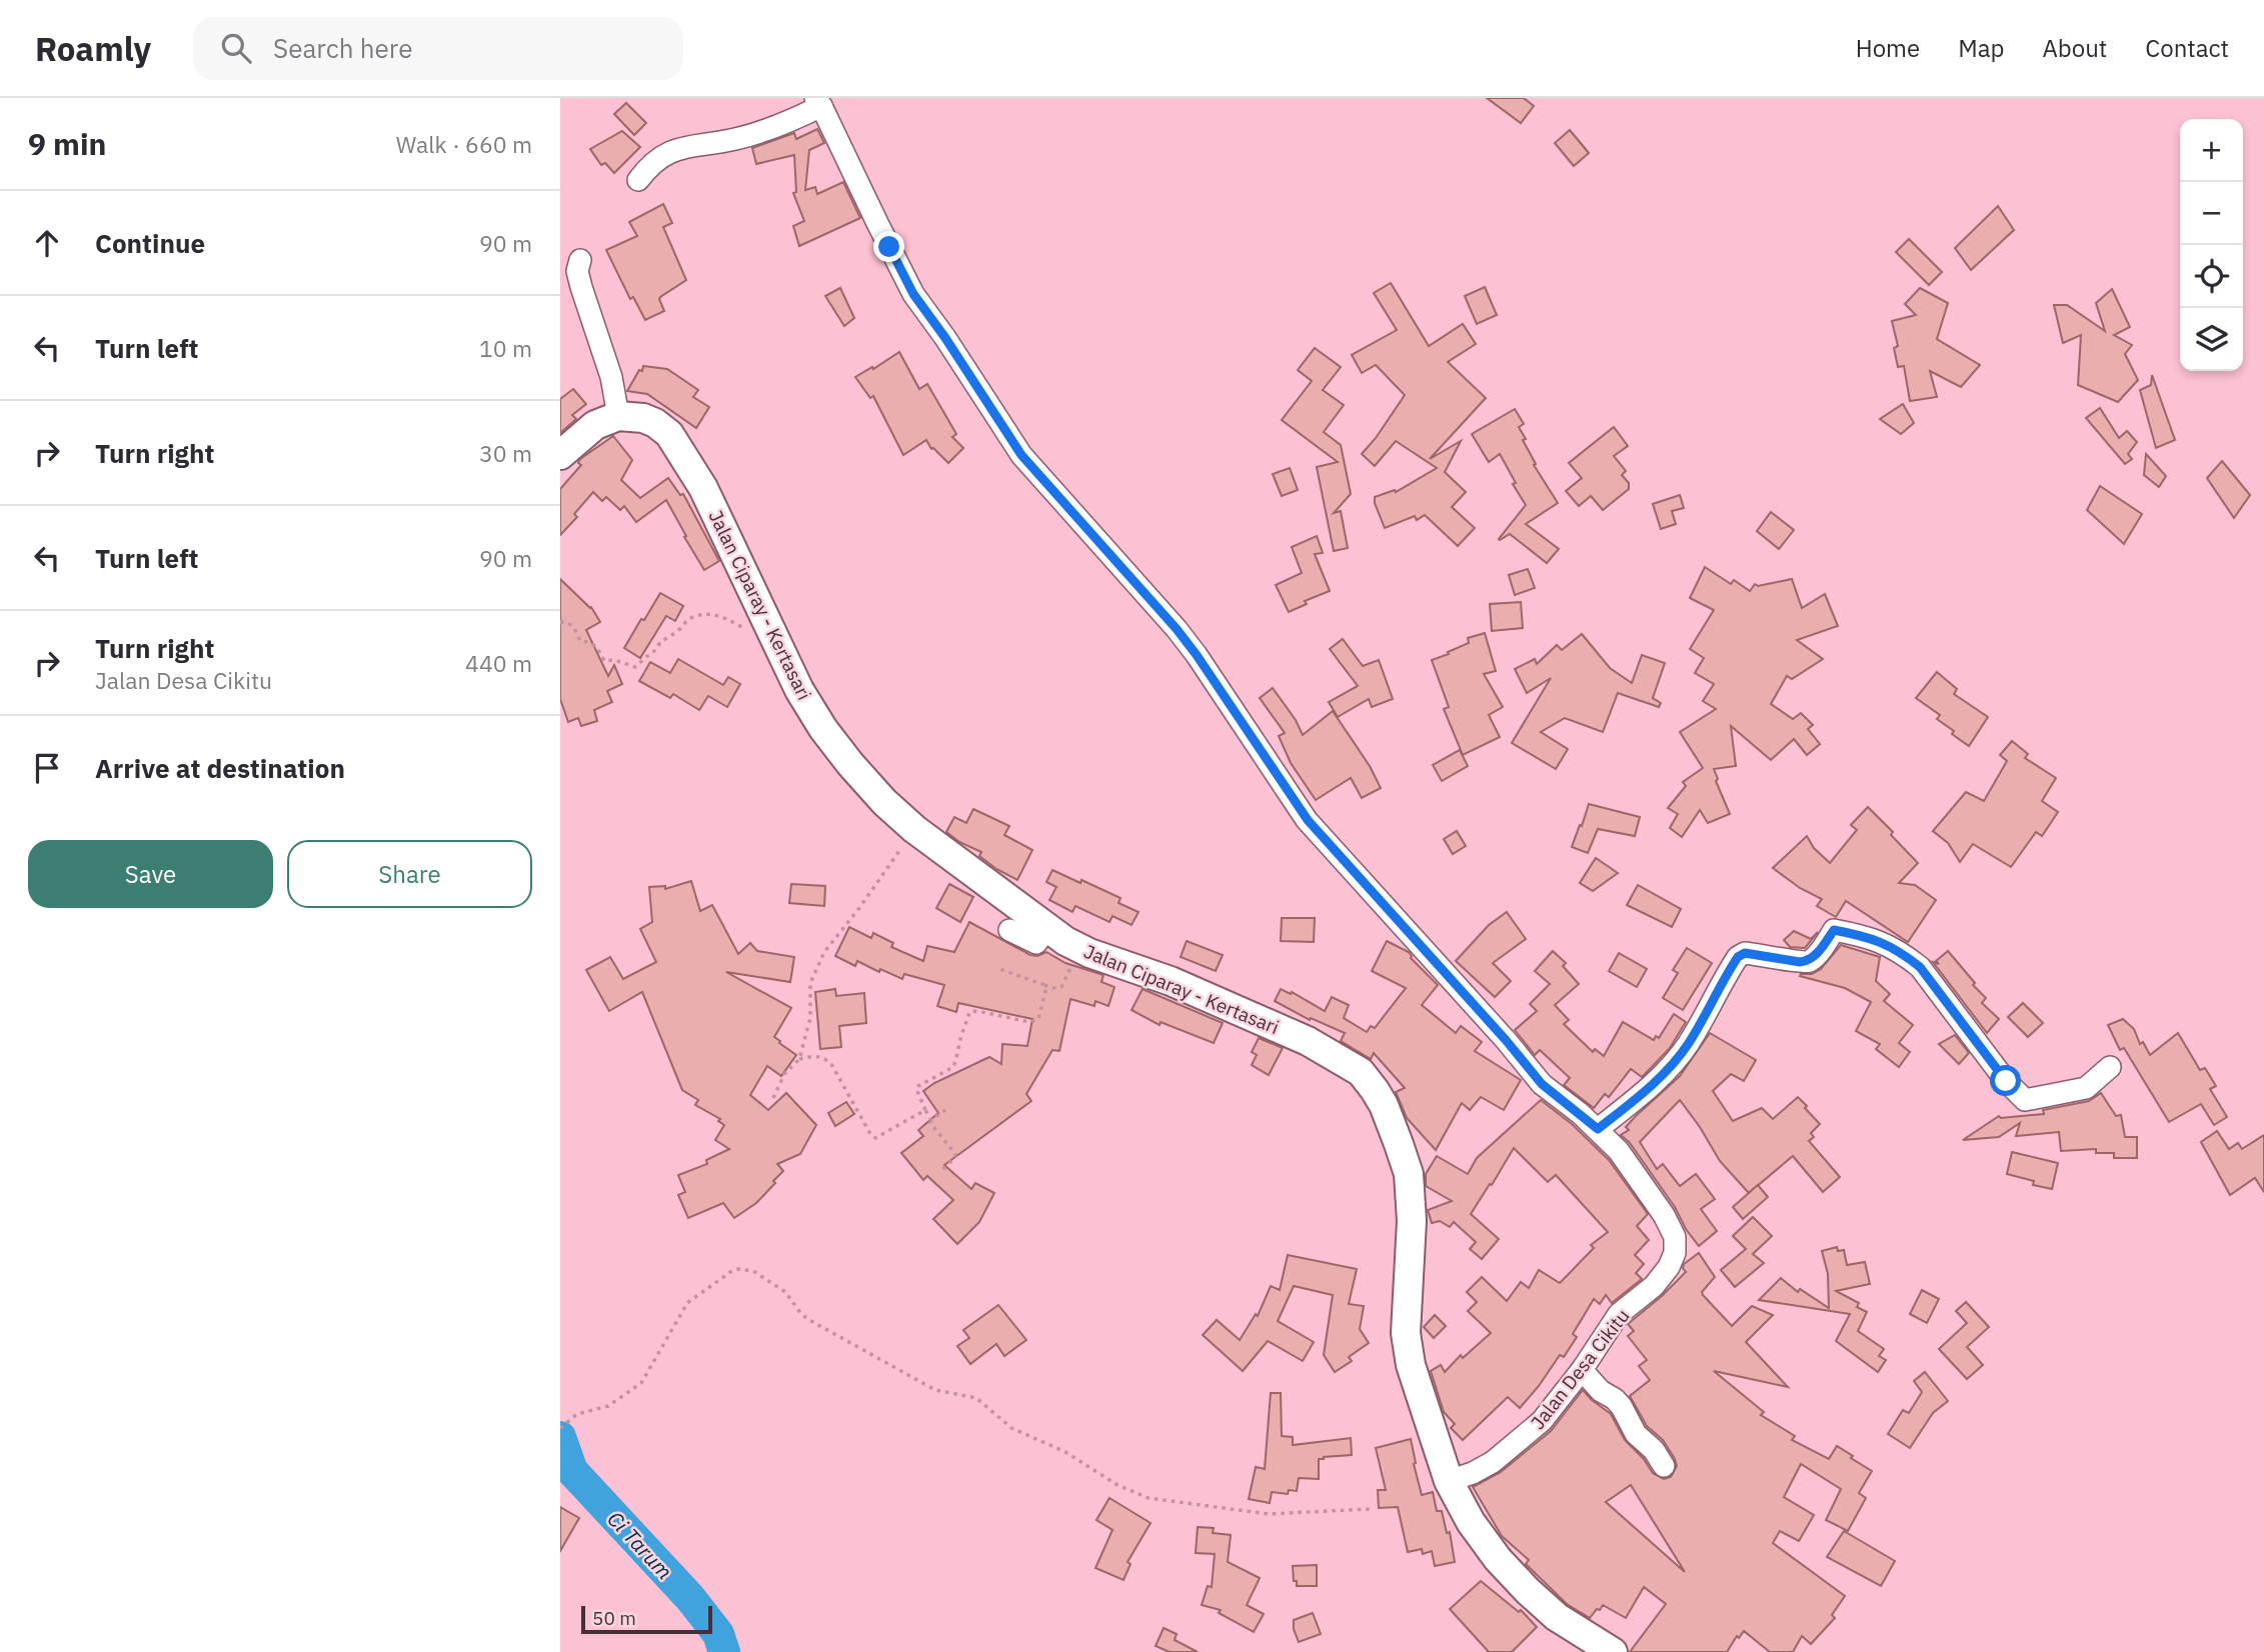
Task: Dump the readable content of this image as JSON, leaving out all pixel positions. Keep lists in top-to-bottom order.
{
  "streets": {
    "main road": ["Jalan Ciparay - Kertasari"],
    "street": ["Jalan Desa Cikitu"]
  },
  "crossings": [
    ["Jalan Ciparay - Kertasari", "Jalan Desa Cikitu"]
  ],
  "water": ["Ci Tarum"],
  "scale_bar": "50 m",
  "page": {
    "header": "Roamly",
    "search": "Search here",
    "nav": [
      "Home",
      "Map",
      "About",
      "Contact"
    ],
    "heading": ["9 min", "Walk · 660 m"],
    "map_buttons": ["+", "−"],
    "list": [
      ["Continue", "90 m"],
      ["Turn left", "10 m"],
      ["Turn right", "30 m"],
      ["Turn left", "90 m"],
      ["Turn right", "Jalan Desa Cikitu", "440 m"],
      "Arrive at destination"
    ],
    "buttons": ["Save", "Share"],
    "scale": "50 m"
  }
}
